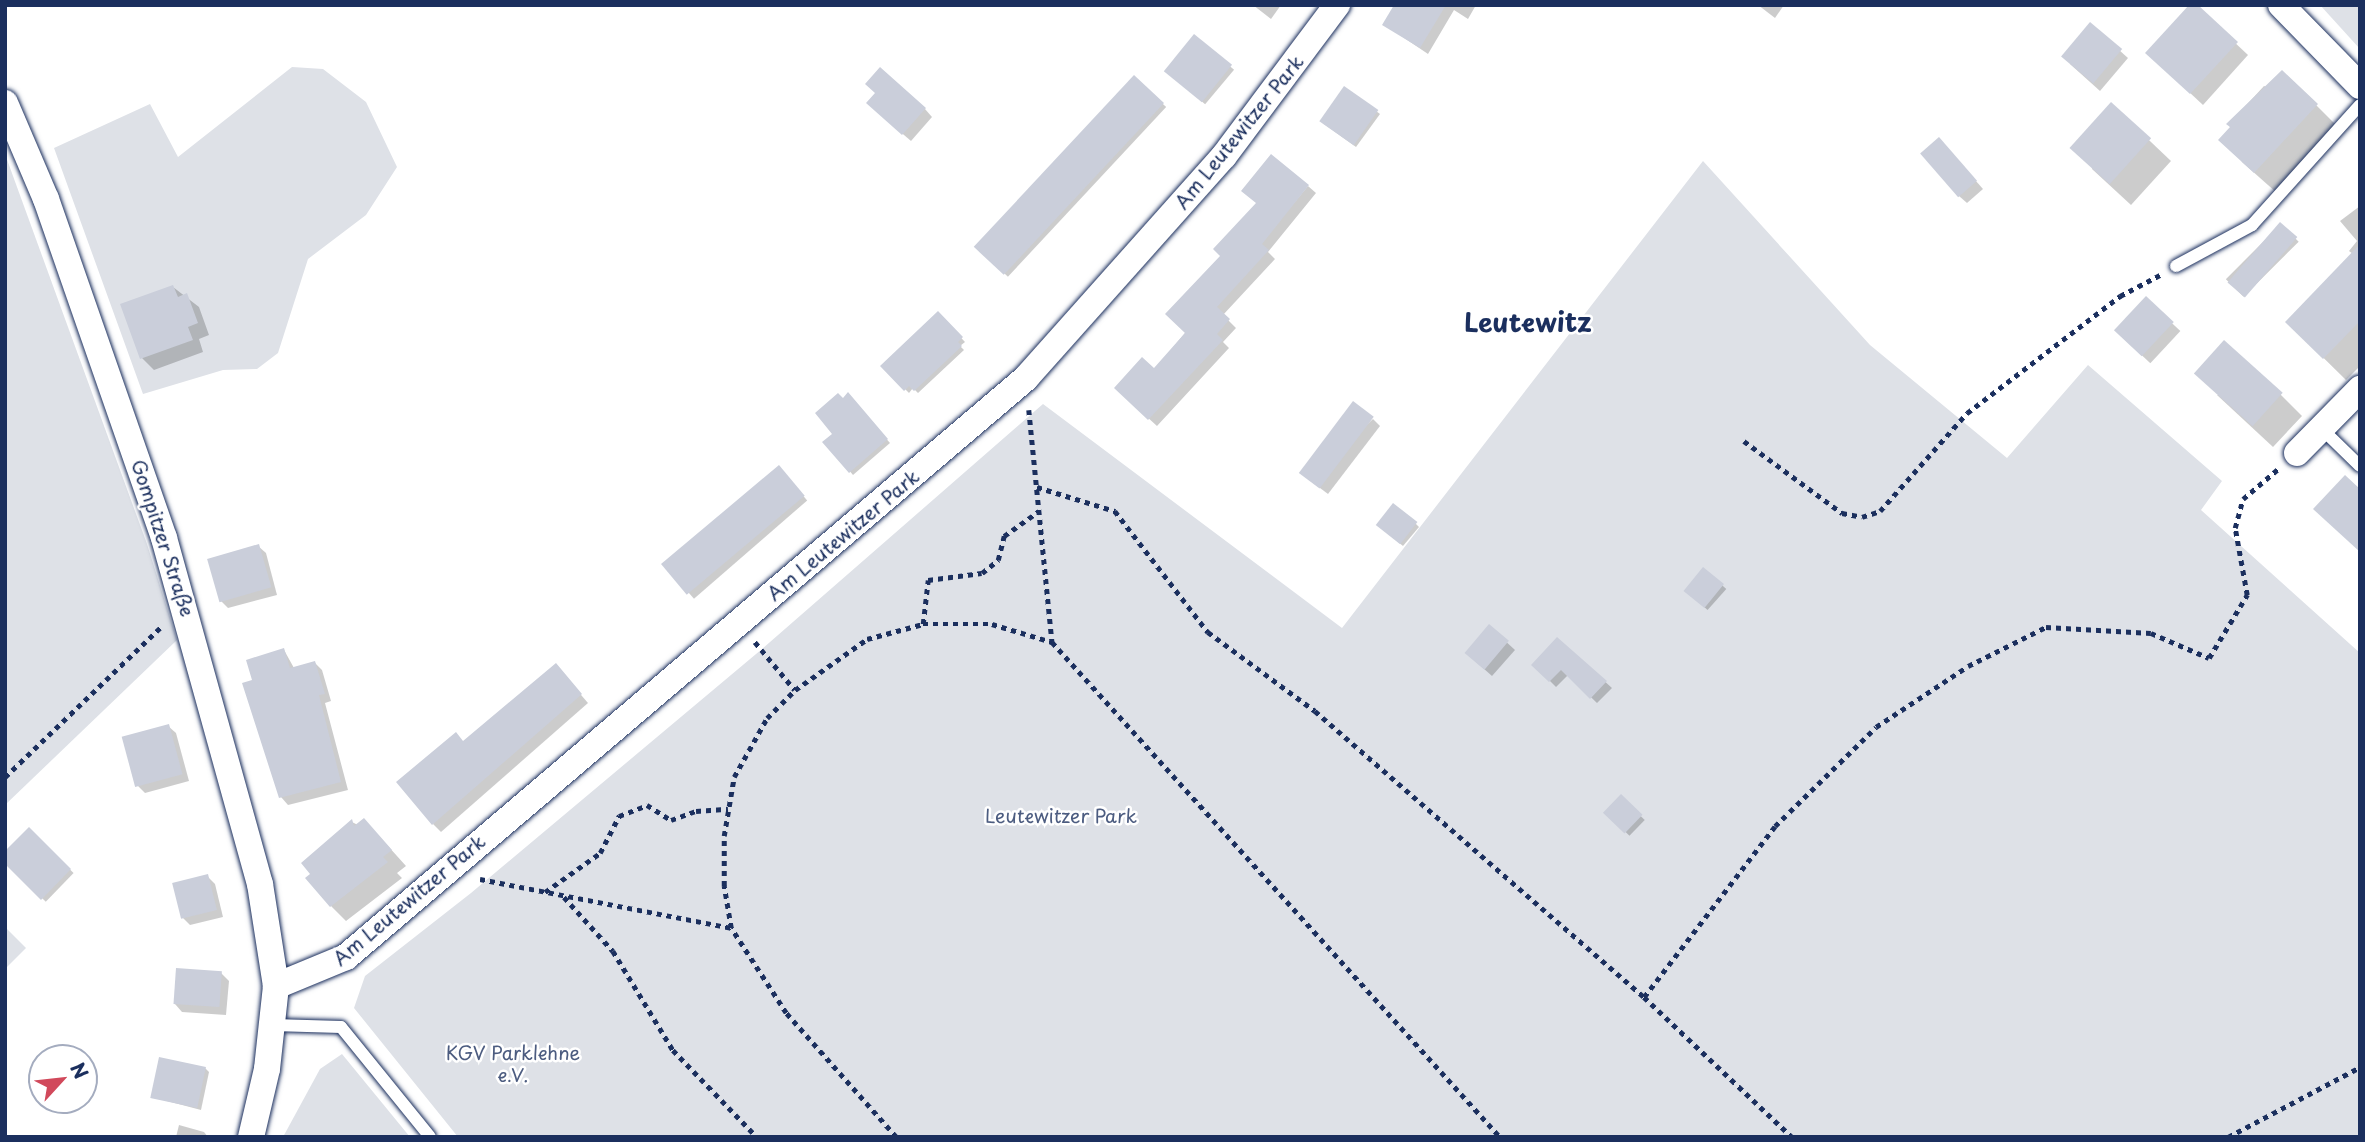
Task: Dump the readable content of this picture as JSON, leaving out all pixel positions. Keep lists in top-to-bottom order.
{
  "streets": {
    "street": ["Am Leutewitzer Park", "Gompitzer Straße"]
  },
  "crossings": [
    ["Am Leutewitzer Park", "Gompitzer Straße"]
  ],
  "districts": ["Leutewitz"],
  "parks": ["Leutewitzer Park", "KGV Parklehne e.V."],
  "north": "top right"
}
